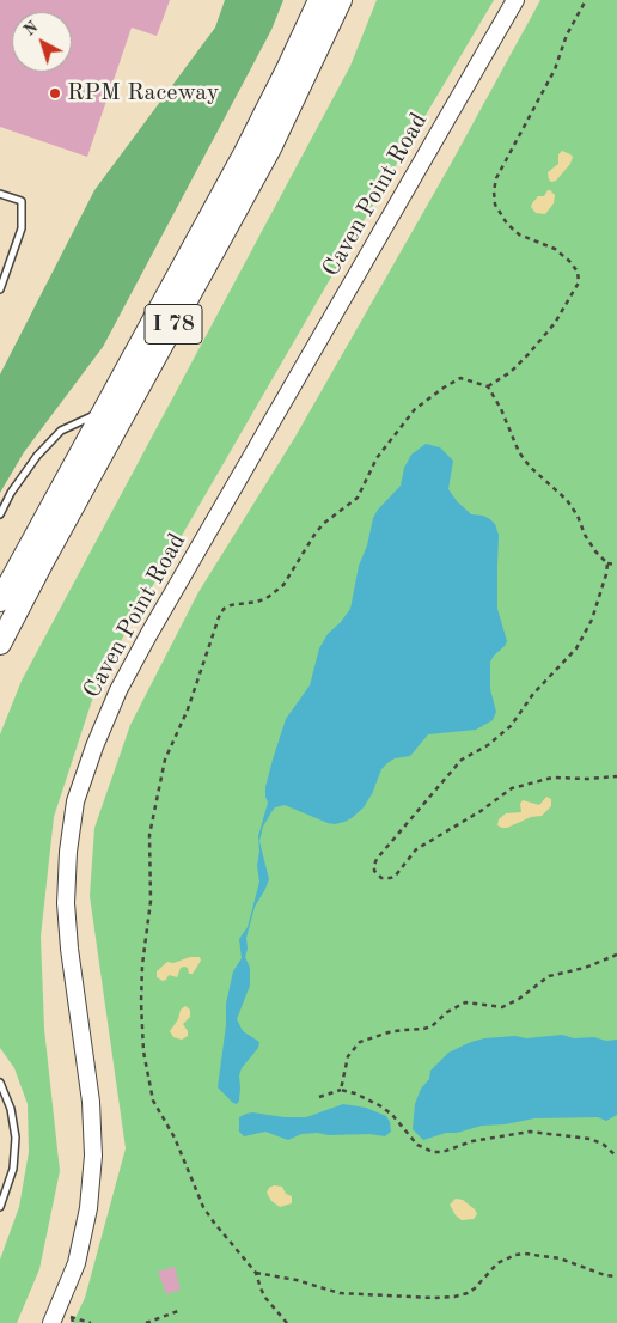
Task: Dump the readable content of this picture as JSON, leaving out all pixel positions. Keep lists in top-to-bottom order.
{
  "streets": {
    "highway": ["I 78"],
    "street": ["Caven Point Road"]
  },
  "places": ["RPM Raceway"],
  "north": "top left"
}
